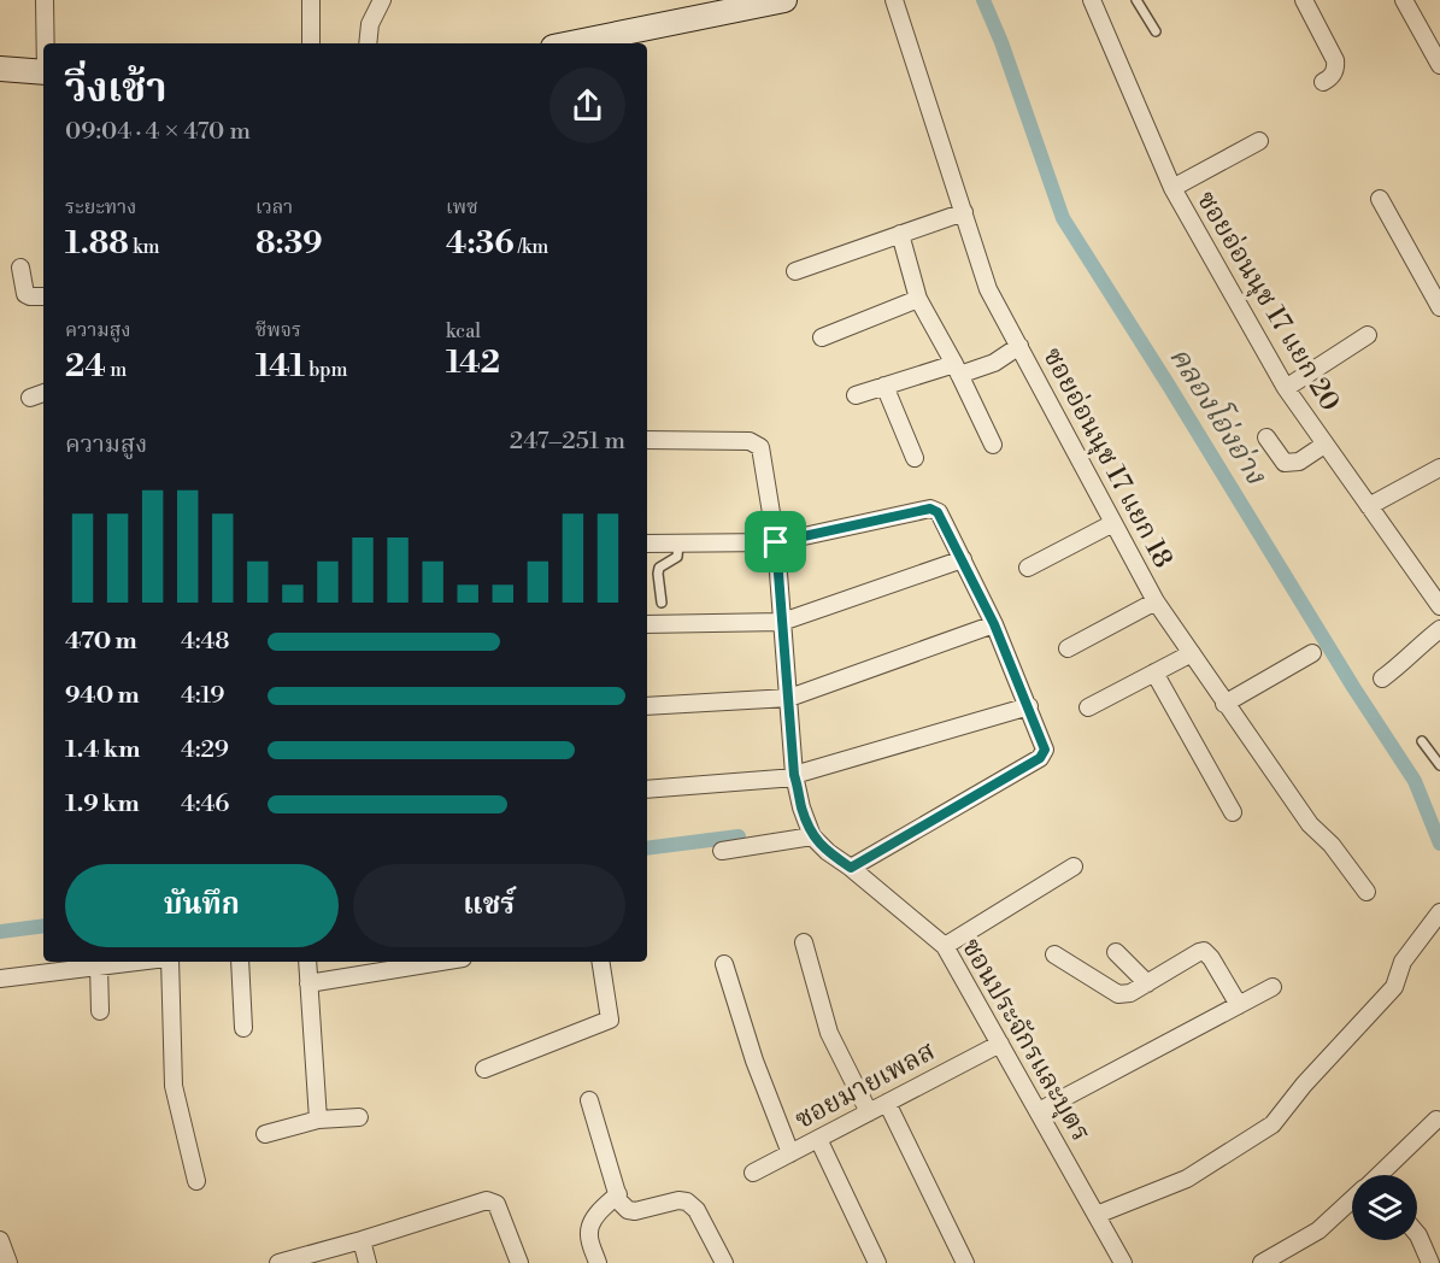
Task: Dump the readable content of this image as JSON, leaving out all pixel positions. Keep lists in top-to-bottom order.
{
  "streets": {
    "street": [
      "ซอยอ่อนนุช 17 แยก 20",
      "ซอยอ่อนนุช 17 แยก 18",
      "ซอนประจักรและบุตร",
      "ซอยมายเพลส"
    ]
  },
  "crossings": [
    ["ซอนประจักรและบุตร", "ซอยมายเพลส"]
  ],
  "water": ["คลองโอ่งอ่าง"],
  "page": {
    "heading": ["วิ่งเช้า", "09:04 · 4 × 470 m"],
    "stats": [
      ["ระยะทาง", "1.88 km"],
      ["เวลา", "8:39"],
      ["เพซ", "4:36 /km"],
      ["ความสูง", "24 m"],
      ["ชีพจร", "141 bpm"],
      ["kcal", "142"]
    ],
    "chart": ["ความสูง", "247–251 m"],
    "list": [
      {
        "name": "470 m",
        "note": "4:48"
      },
      {
        "name": "940 m",
        "note": "4:19"
      },
      {
        "name": "1.4 km",
        "note": "4:29"
      },
      {
        "name": "1.9 km",
        "note": "4:46"
      }
    ],
    "buttons": ["บันทึก", "แชร์"]
  }
}
